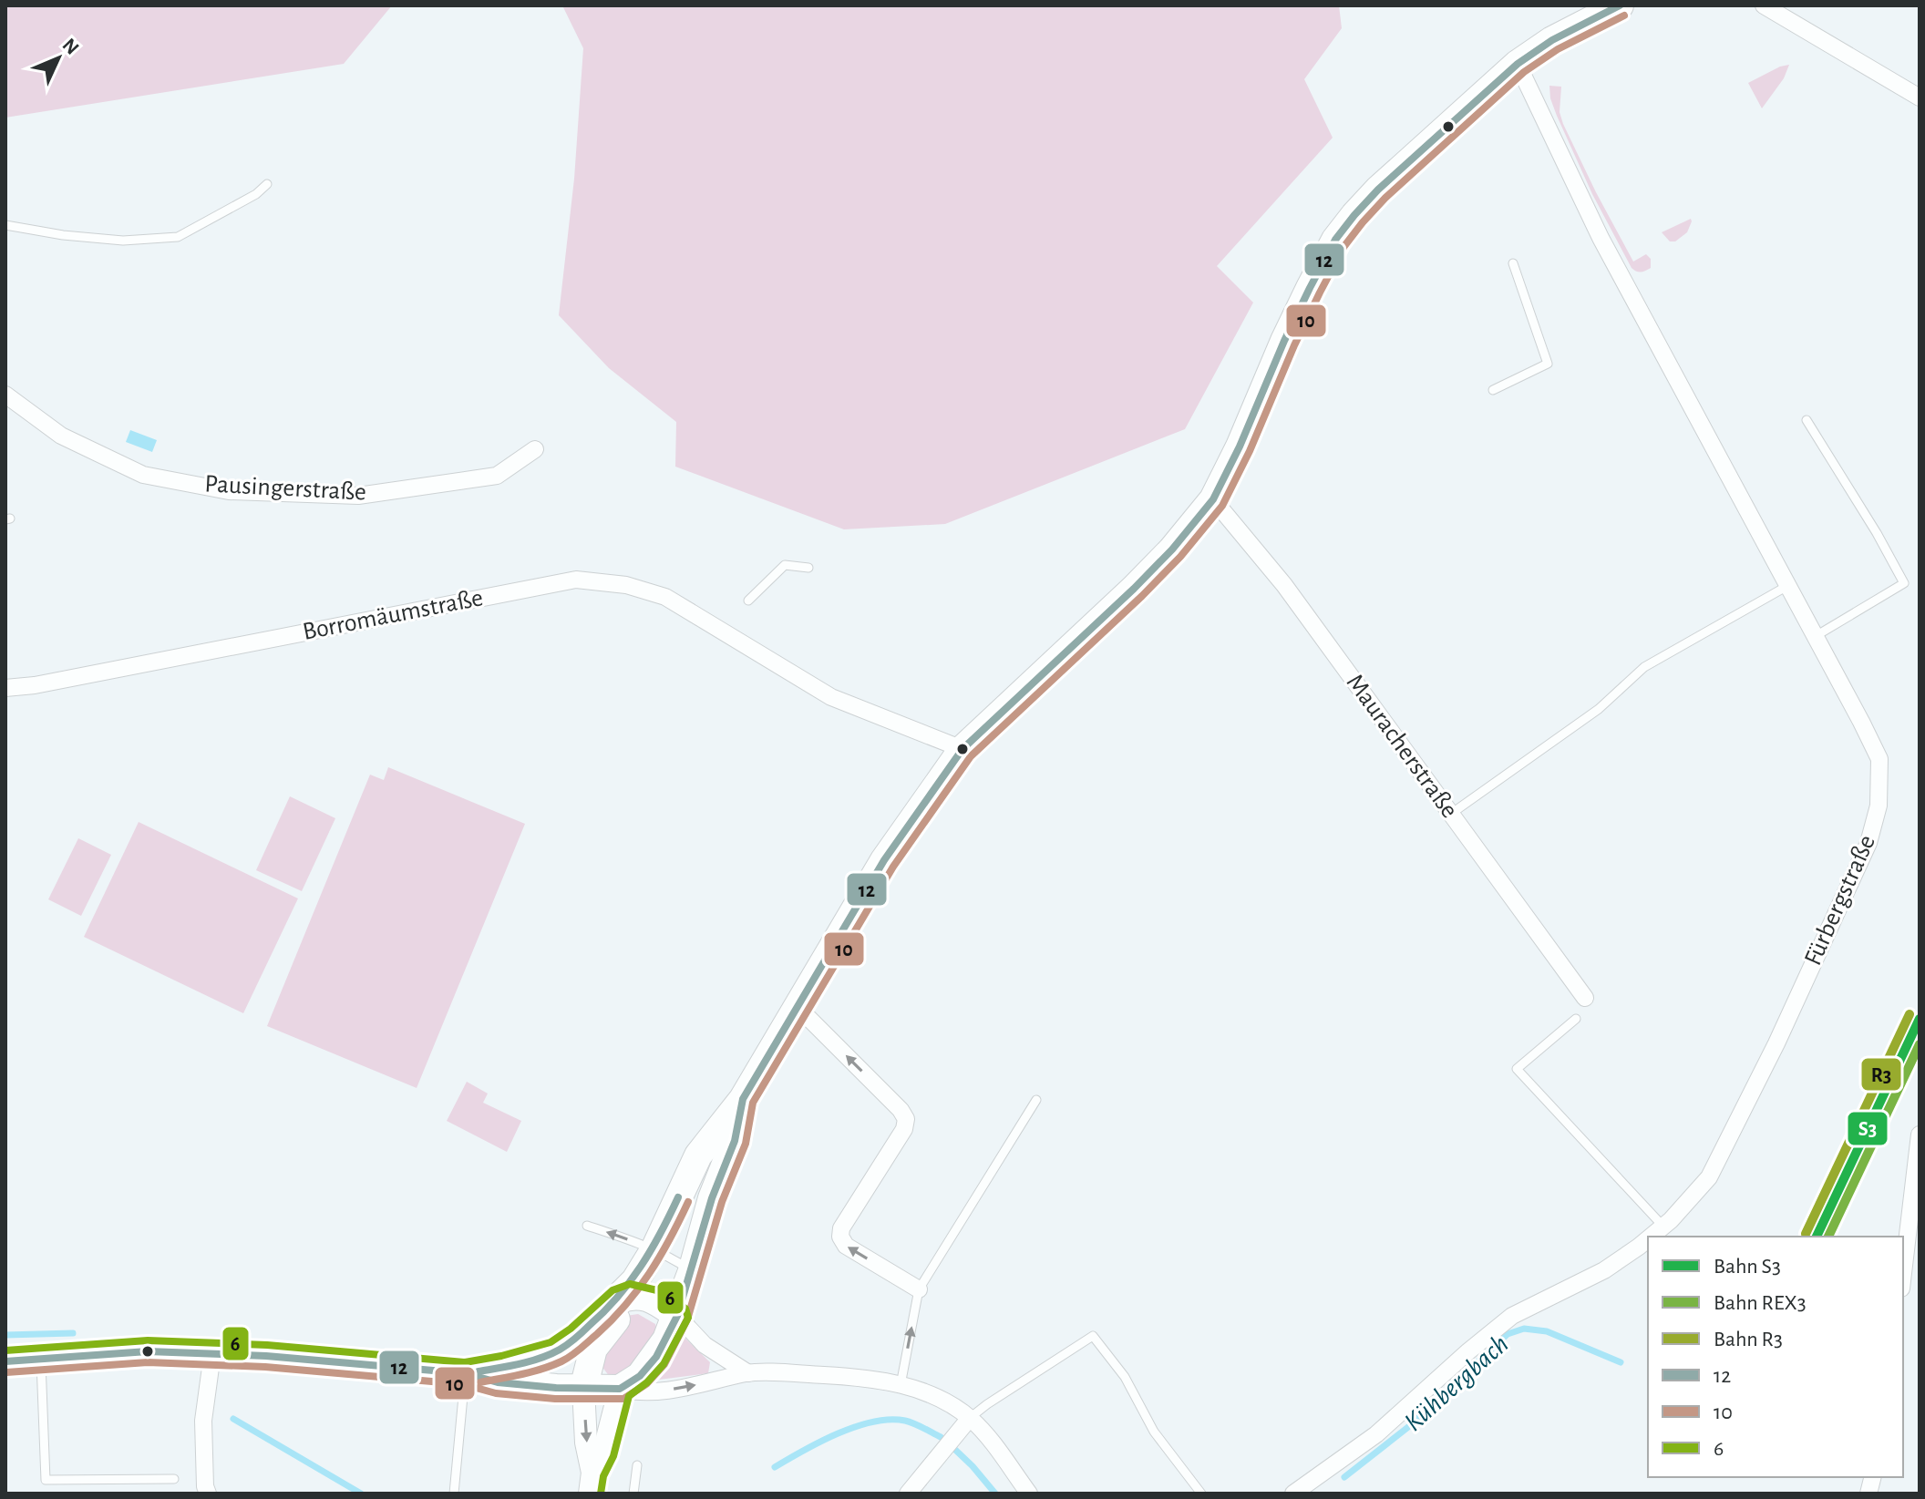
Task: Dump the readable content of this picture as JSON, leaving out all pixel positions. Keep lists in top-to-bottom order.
{
  "streets": {
    "street": [
      "Pausingerstraße",
      "Borromäumstraße",
      "Mauracherstraße",
      "Fürbergstraße"
    ]
  },
  "water": ["Kühbergbach"],
  "lines": [
    "transit line 12",
    "transit line 10",
    "rail line R3",
    "rail line S3",
    "rail line REX3",
    "transit line 6"
  ],
  "legend": [
    "Bahn S3",
    "Bahn REX3",
    "Bahn R3",
    "12",
    "10",
    "6"
  ],
  "north": "top right"
}
